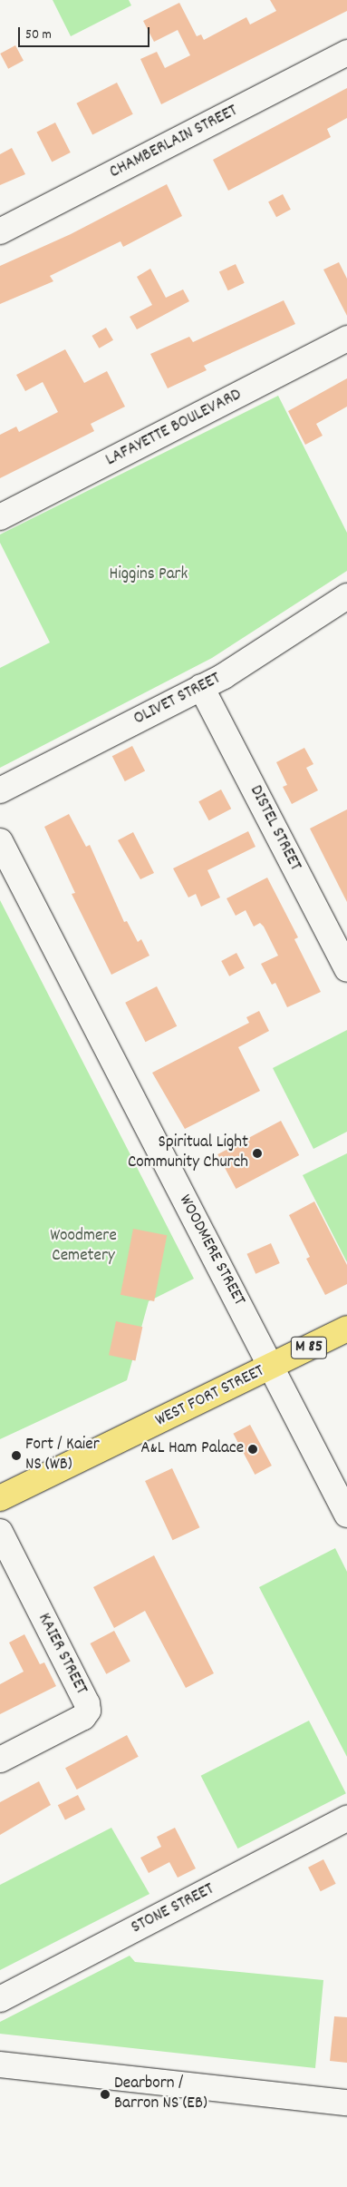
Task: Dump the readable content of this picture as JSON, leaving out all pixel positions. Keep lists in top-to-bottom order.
{
  "streets": {
    "main road": ["M 85", "WEST FORT STREET"],
    "street": [
      "CHAMBERLAIN STREET",
      "LAFAYETTE BOULEVARD",
      "OLIVET STREET",
      "DISTEL STREET",
      "WOODMERE STREET",
      "KAIER STREET",
      "STONE STREET"
    ]
  },
  "crossings": [
    ["OLIVET STREET", "DISTEL STREET"],
    ["WOODMERE STREET", "WEST FORT STREET"]
  ],
  "parks": ["Higgins Park", "Woodmere Cemetery"],
  "places": [
    "Spiritual Light Community Church",
    "A&L Ham Palace",
    "Fort / Kaier NS (WB)",
    "Dearborn / Barron NS (EB)"
  ],
  "scale_bar": "50 m"
}
